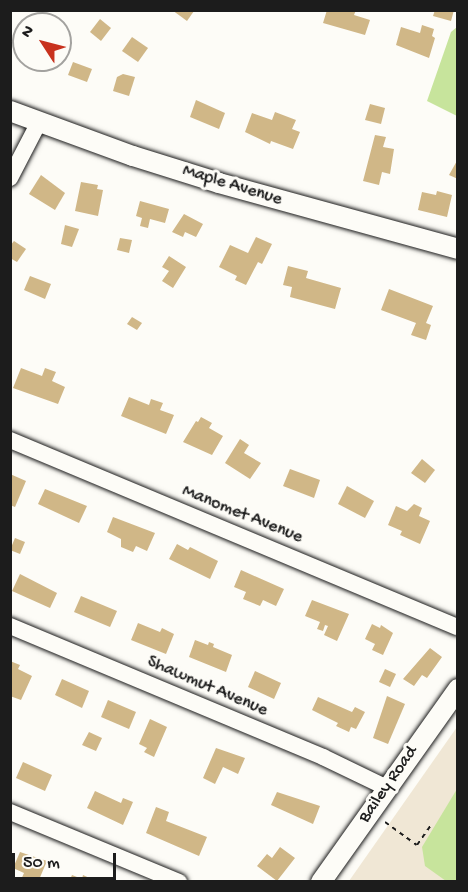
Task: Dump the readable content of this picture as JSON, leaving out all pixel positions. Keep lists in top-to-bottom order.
{
  "streets": {
    "main road": ["Maple Avenue", "Bailey Road"],
    "street": ["Manomet Avenue", "Shawmut Avenue"]
  },
  "crossings": [
    ["Shawmut Avenue", "Bailey Road"]
  ],
  "scale_bar": "50 m",
  "north": "top left"
}
